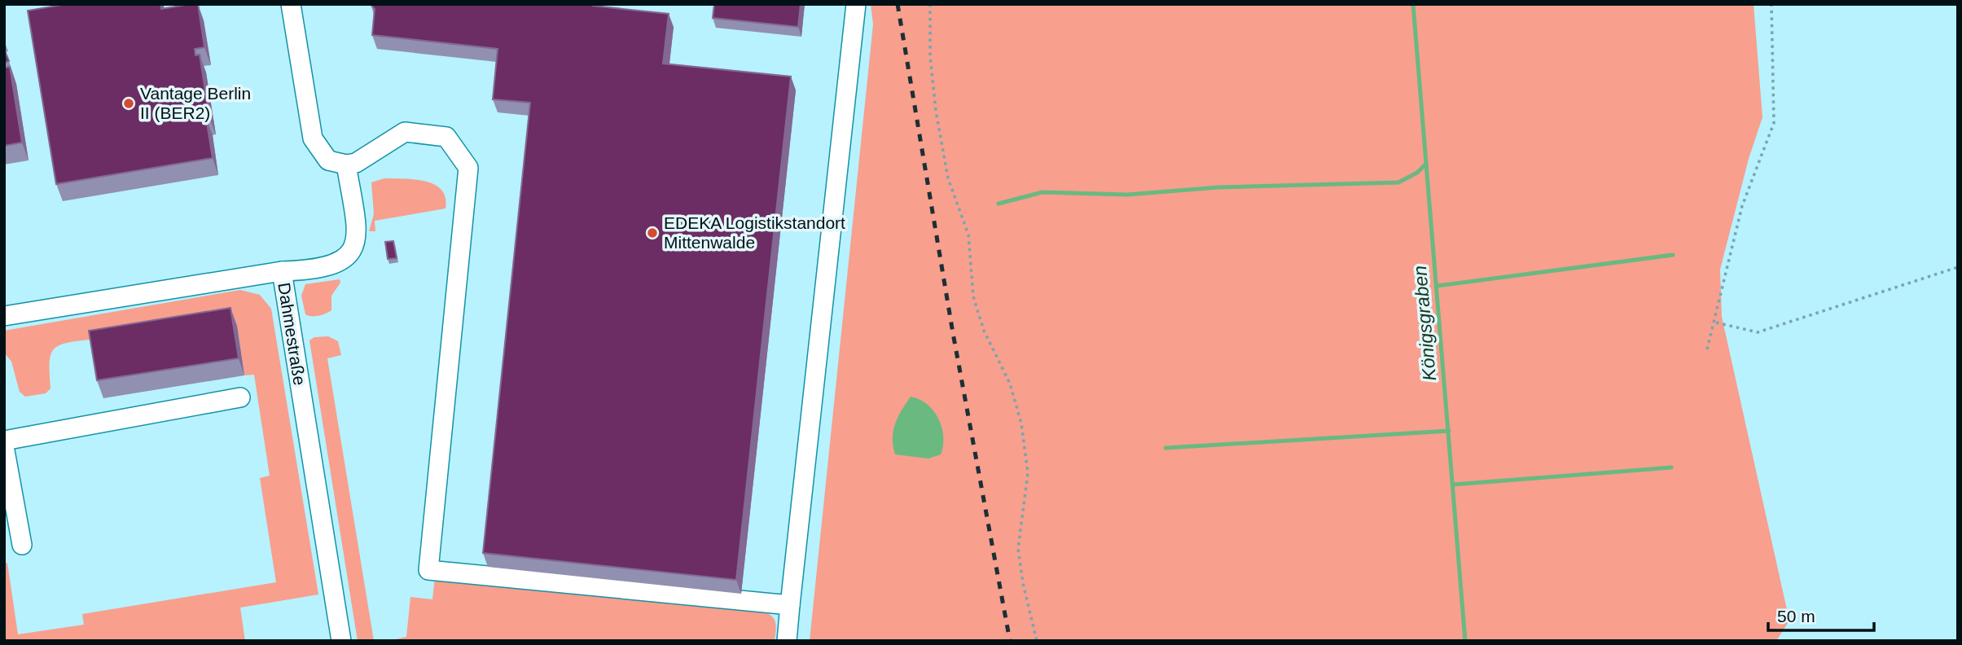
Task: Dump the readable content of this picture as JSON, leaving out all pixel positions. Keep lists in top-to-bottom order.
{
  "streets": {
    "street": ["Dahmestraße"]
  },
  "water": ["Königsgraben"],
  "places": ["Vantage Berlin II (BER2)", "EDEKA Logistikstandort Mittenwalde"],
  "scale_bar": "50 m"
}
